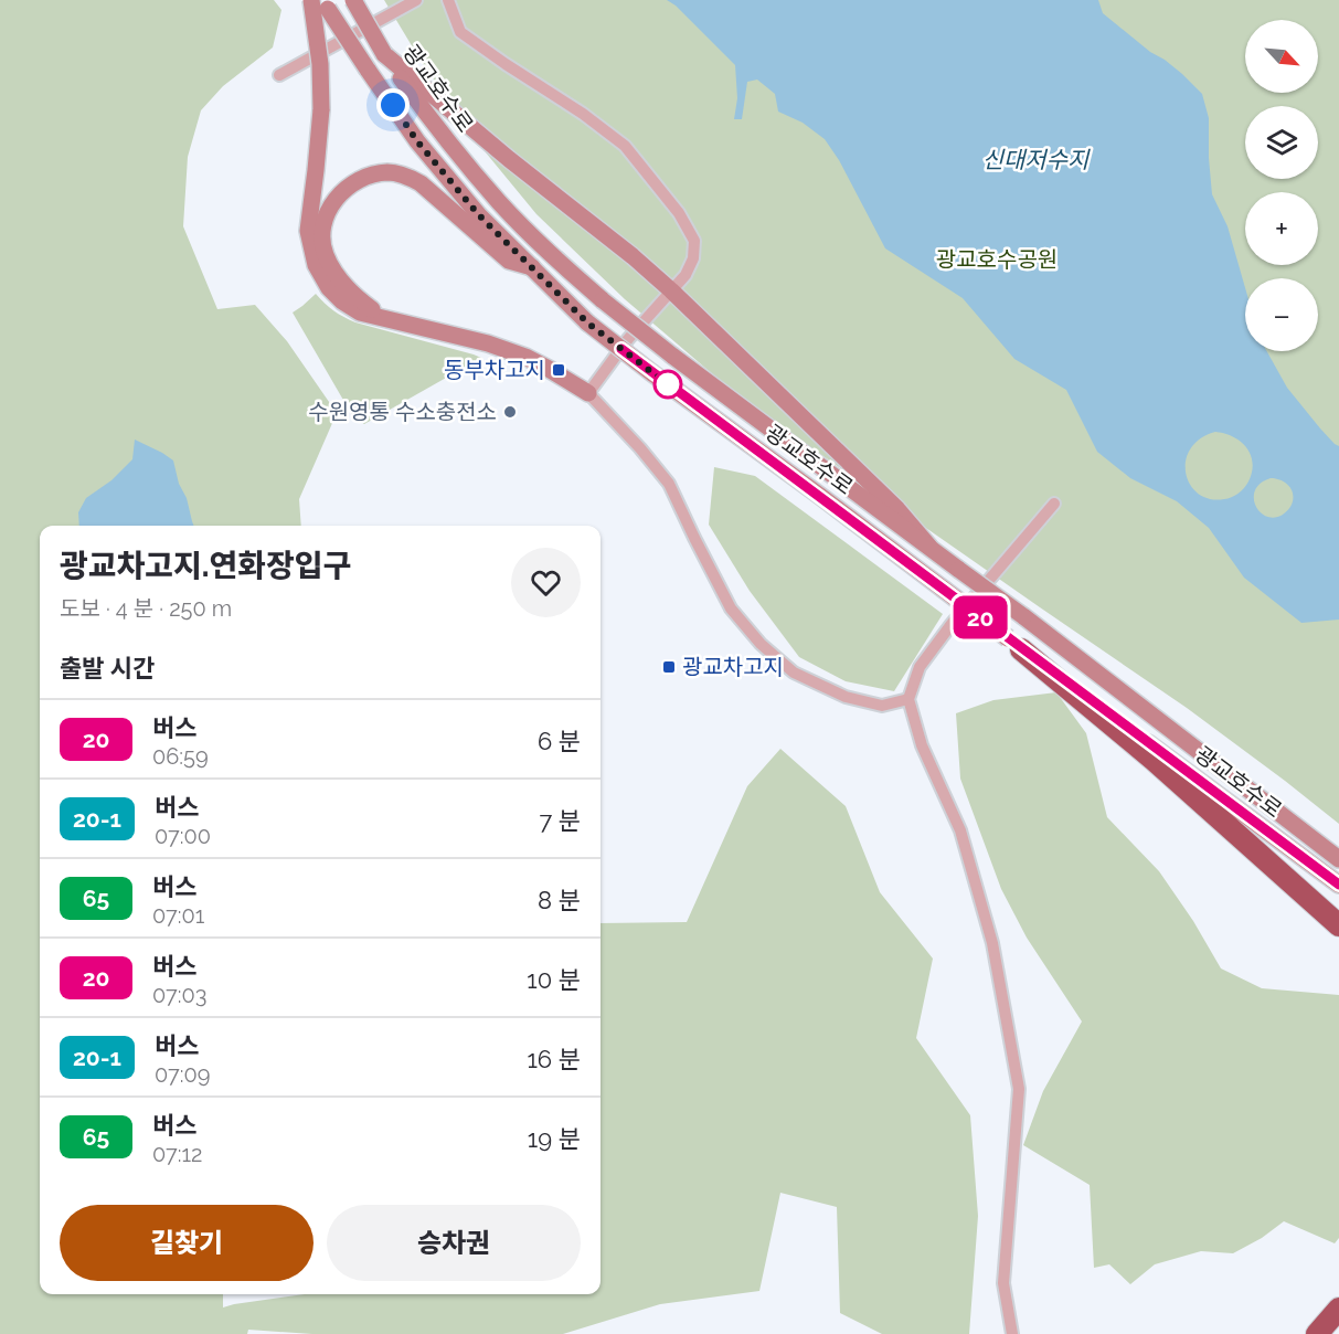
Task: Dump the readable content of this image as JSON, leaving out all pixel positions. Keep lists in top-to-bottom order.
{
  "streets": {
    "main road": ["광교호수로"]
  },
  "water": ["신대저수지"],
  "parks": ["광교호수공원"],
  "places": {
    "transit": ["동부차고지", "광교차고지"],
    "other": ["수원영통 수소충전소"]
  },
  "lines": ["bus line 20"],
  "north": "bottom right",
  "page": {
    "on_map": "20",
    "map_buttons": ["+", "−"],
    "heading": [
      ["광교차고지.연화장입구", "도보 · 4 분 · 250 m"],
      "출발 시간"
    ],
    "list": [
      {
        "mark": "20",
        "name": "버스",
        "note": "06:59",
        "value": "6 분"
      },
      {
        "mark": "20-1",
        "name": "버스",
        "note": "07:00",
        "value": "7 분"
      },
      {
        "mark": "65",
        "name": "버스",
        "note": "07:01",
        "value": "8 분"
      },
      {
        "mark": "20",
        "name": "버스",
        "note": "07:03",
        "value": "10 분"
      },
      {
        "mark": "20-1",
        "name": "버스",
        "note": "07:09",
        "value": "16 분"
      },
      {
        "mark": "65",
        "name": "버스",
        "note": "07:12",
        "value": "19 분"
      }
    ],
    "buttons": ["길찾기", "승차권"]
  }
}
